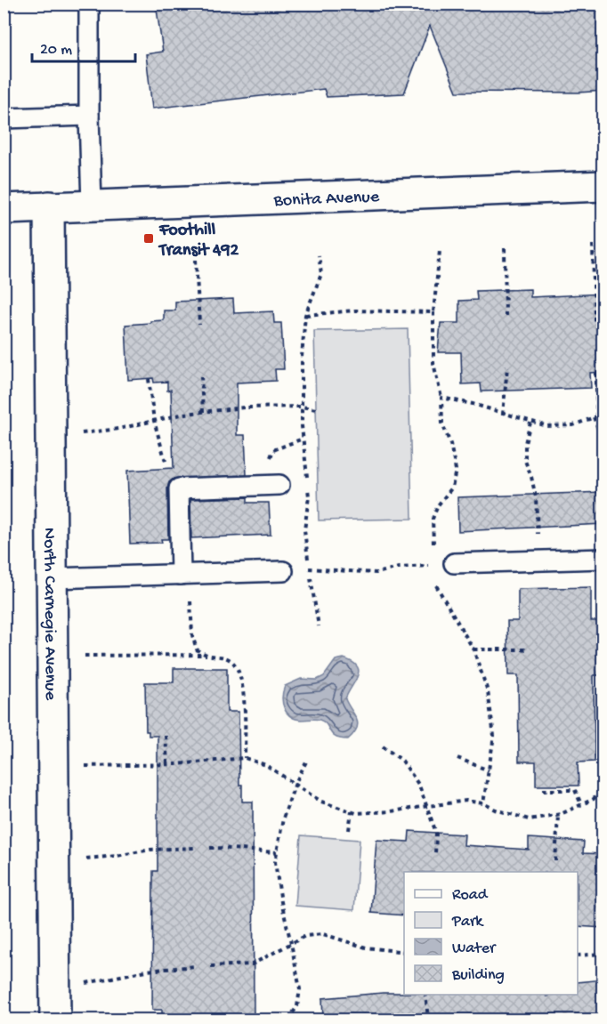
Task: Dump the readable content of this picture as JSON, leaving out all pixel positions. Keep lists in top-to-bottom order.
{
  "streets": {
    "street": ["Bonita Avenue", "North Carnegie Avenue"]
  },
  "crossings": [
    ["Bonita Avenue", "North Carnegie Avenue"]
  ],
  "places": {
    "transit": ["Foothill Transit 492"]
  },
  "legend": [
    "Road",
    "Park",
    "Water",
    "Building"
  ],
  "scale_bar": "20 m"
}
